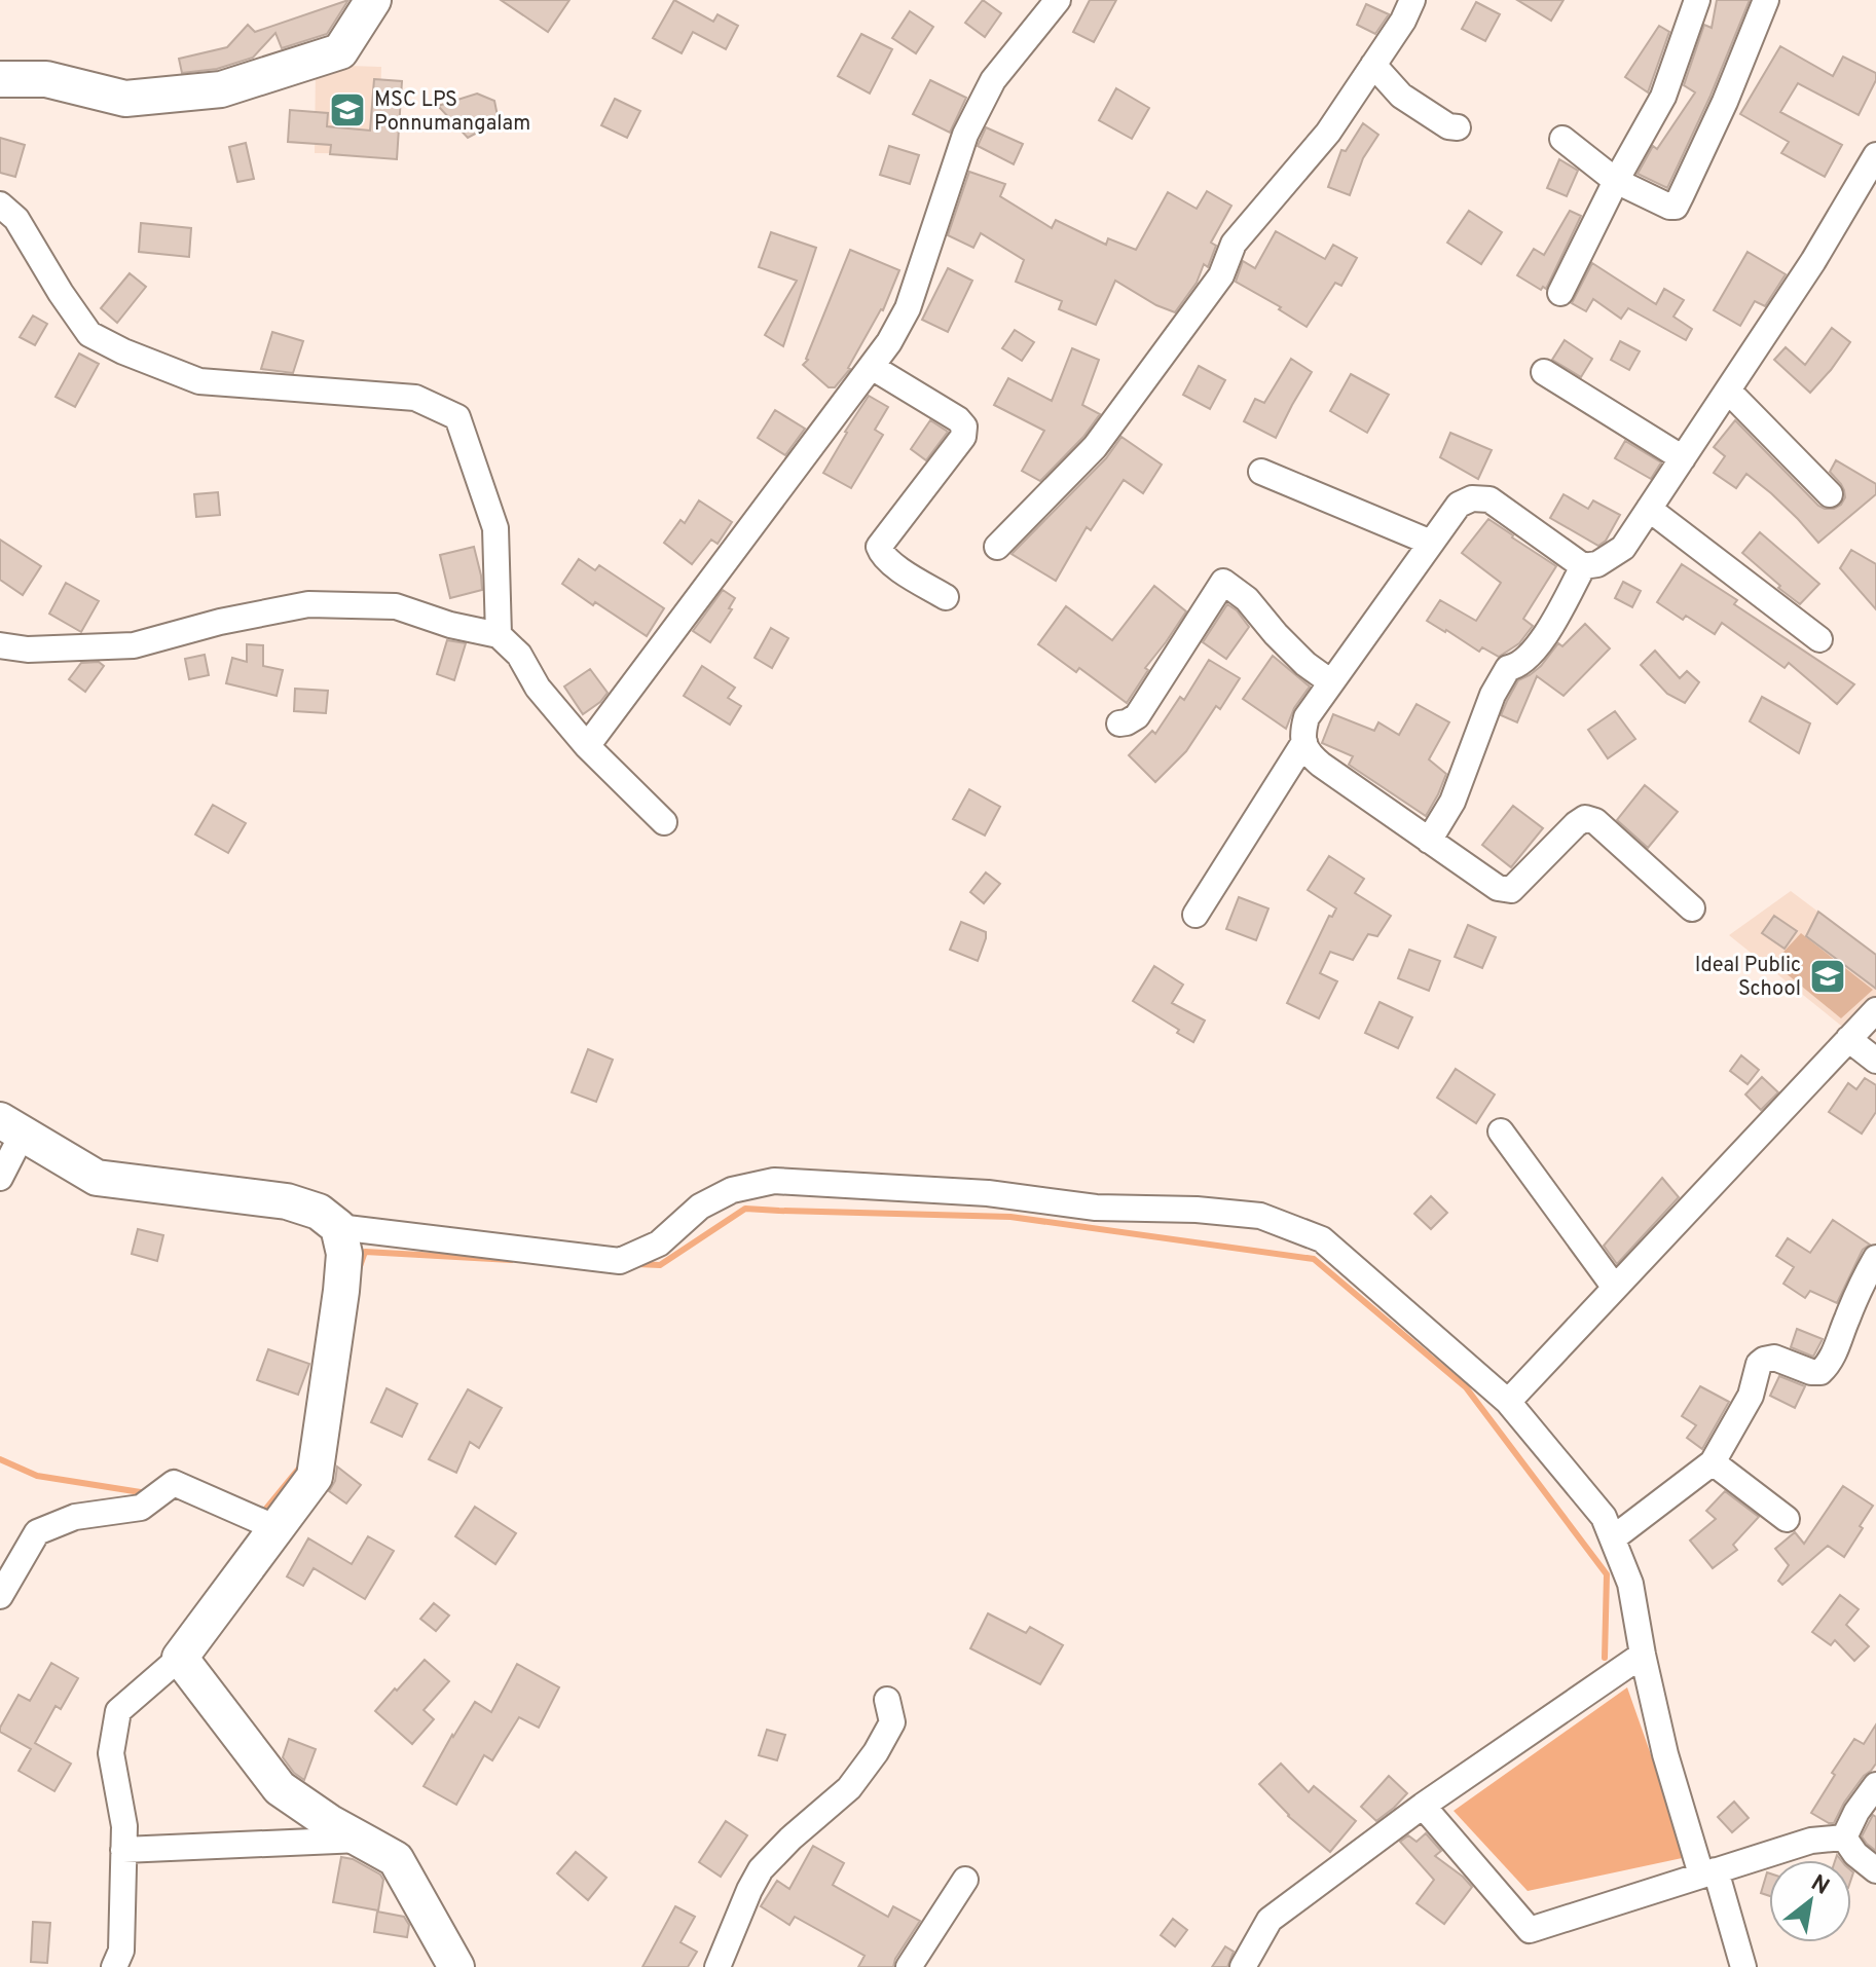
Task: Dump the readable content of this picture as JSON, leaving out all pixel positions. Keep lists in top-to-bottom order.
{
  "places": {
    "school or university": ["MSC LPS Ponnumangalam", "Ideal Public School"]
  },
  "north": "top right"
}
